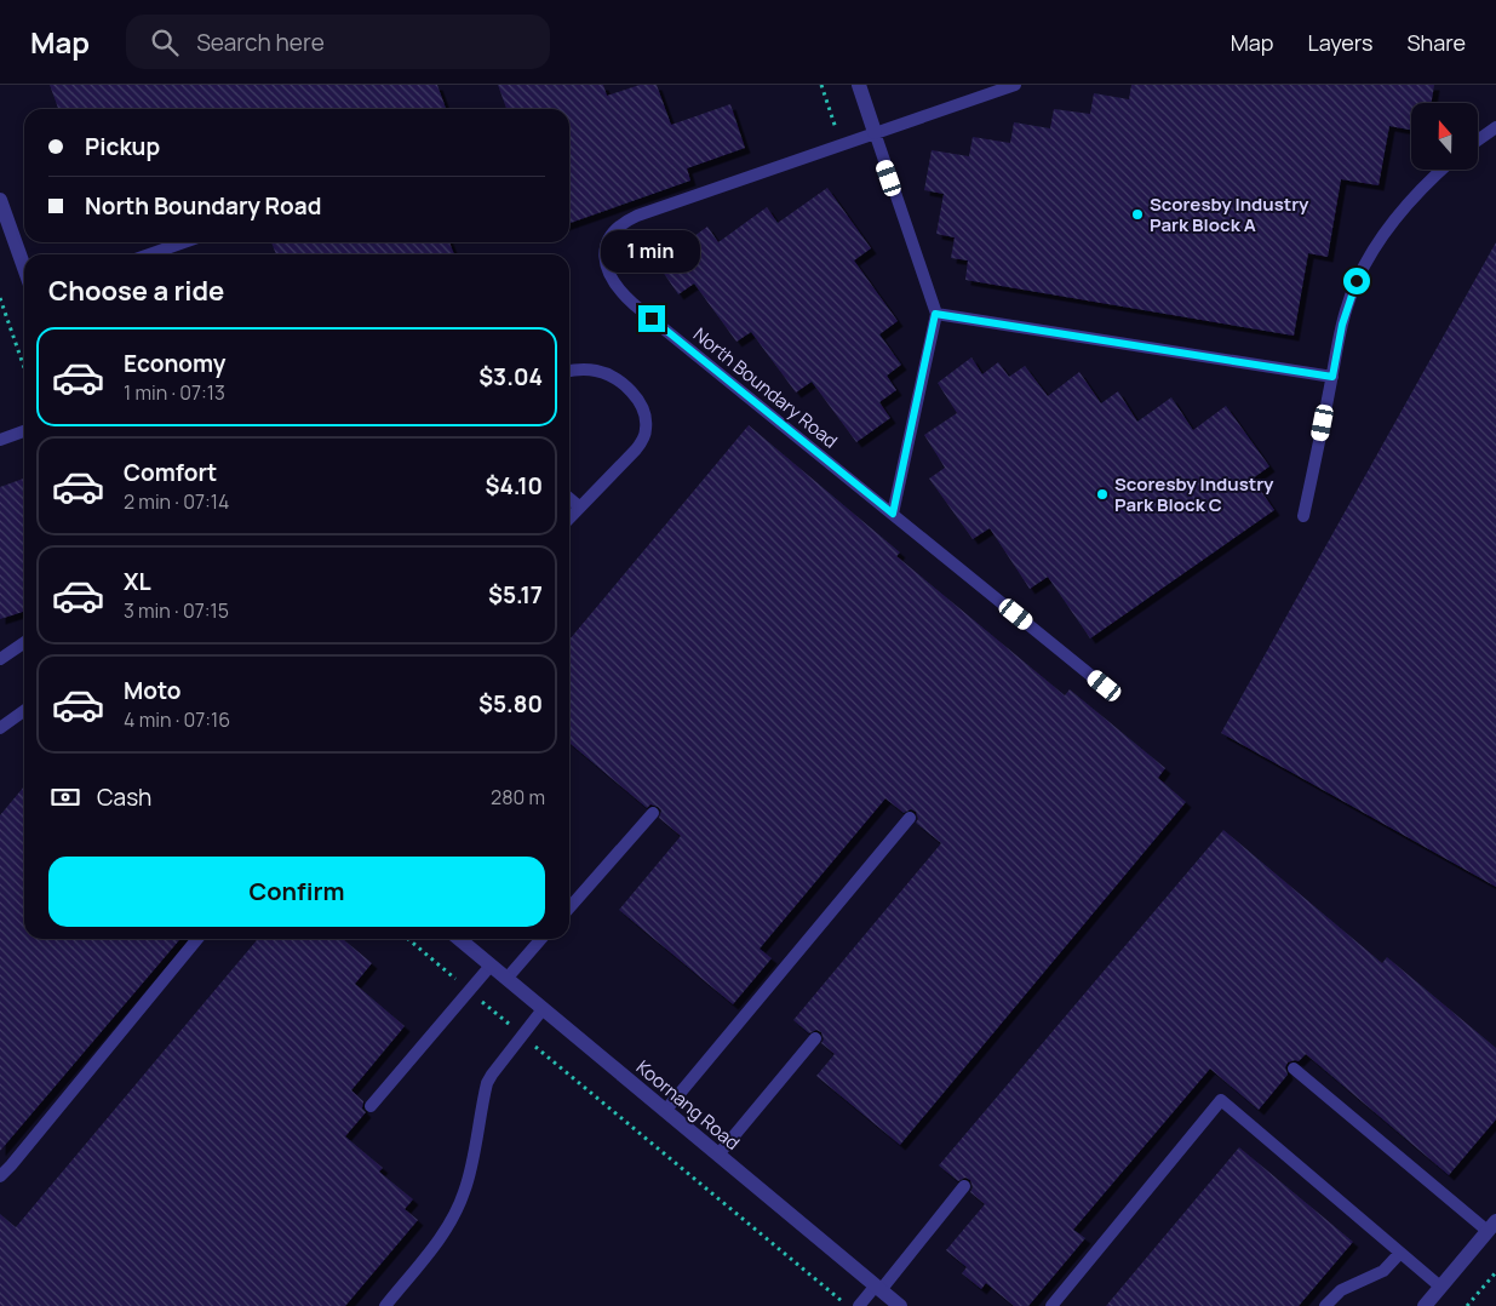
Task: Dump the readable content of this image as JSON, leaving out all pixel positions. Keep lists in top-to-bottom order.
{
  "streets": {
    "street": ["Koornang Road"],
    "lane": ["North Boundary Road"]
  },
  "places": ["Scoresby Industry Park Block A", "Scoresby Industry Park Block C"],
  "north": "top",
  "page": {
    "header": "Map",
    "search": "Search here",
    "nav": ["Map", "Layers", "Share"],
    "banner": ["Pickup", "North Boundary Road"],
    "bubble": "1 min",
    "heading": "Choose a ride",
    "list": [
      {
        "name": "Economy",
        "note": "1 min · 07:13",
        "value": "$3.04"
      },
      {
        "name": "Comfort",
        "note": "2 min · 07:14",
        "value": "$4.10"
      },
      {
        "name": "XL",
        "note": "3 min · 07:15",
        "value": "$5.17"
      },
      {
        "name": "Moto",
        "note": "4 min · 07:16",
        "value": "$5.80"
      }
    ],
    "pay": ["Cash", "280 m"],
    "buttons": "Confirm"
  }
}
